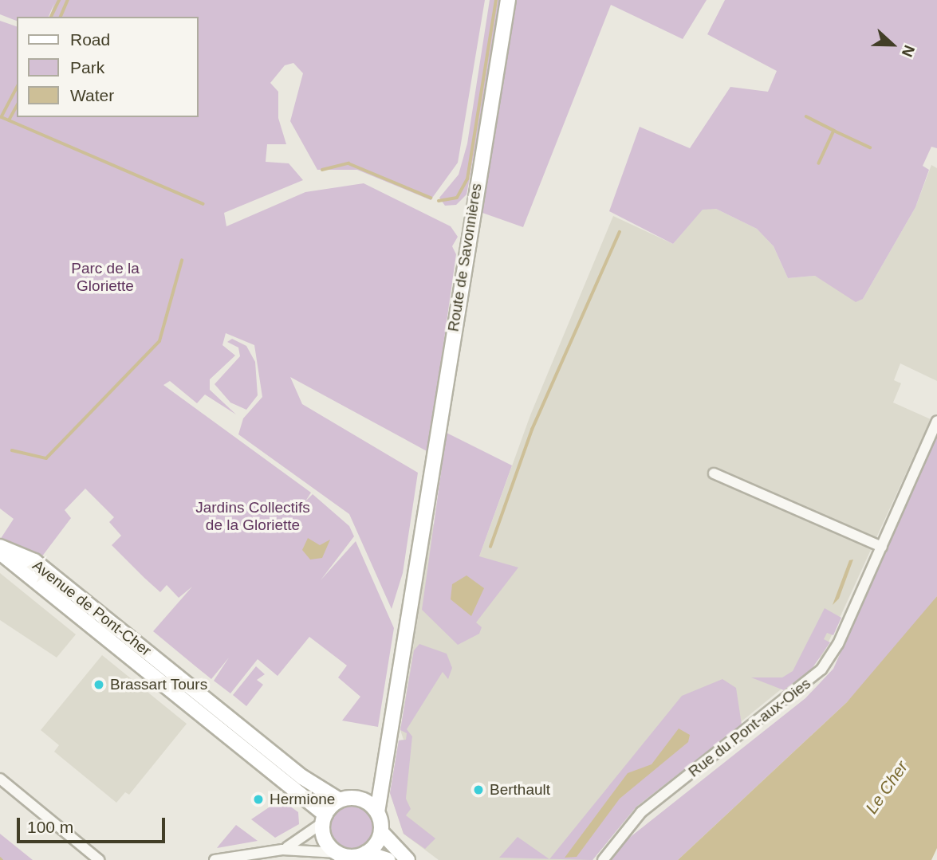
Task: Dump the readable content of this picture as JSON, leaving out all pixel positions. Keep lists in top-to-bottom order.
{
  "streets": {
    "main road": ["Route de Savonnières", "Avenue de Pont-Cher"],
    "street": ["Rue du Pont-aux-Oies"]
  },
  "crossings": [
    ["Route de Savonnières", "Avenue de Pont-Cher"]
  ],
  "water": ["Le Cher"],
  "parks": ["Parc de la Gloriette", "Jardins Collectifs de la Gloriette"],
  "places": ["Brassart Tours", "Berthault", "Hermione"],
  "legend": ["Road", "Park", "Water"],
  "scale_bar": "100 m",
  "north": "right"
}
